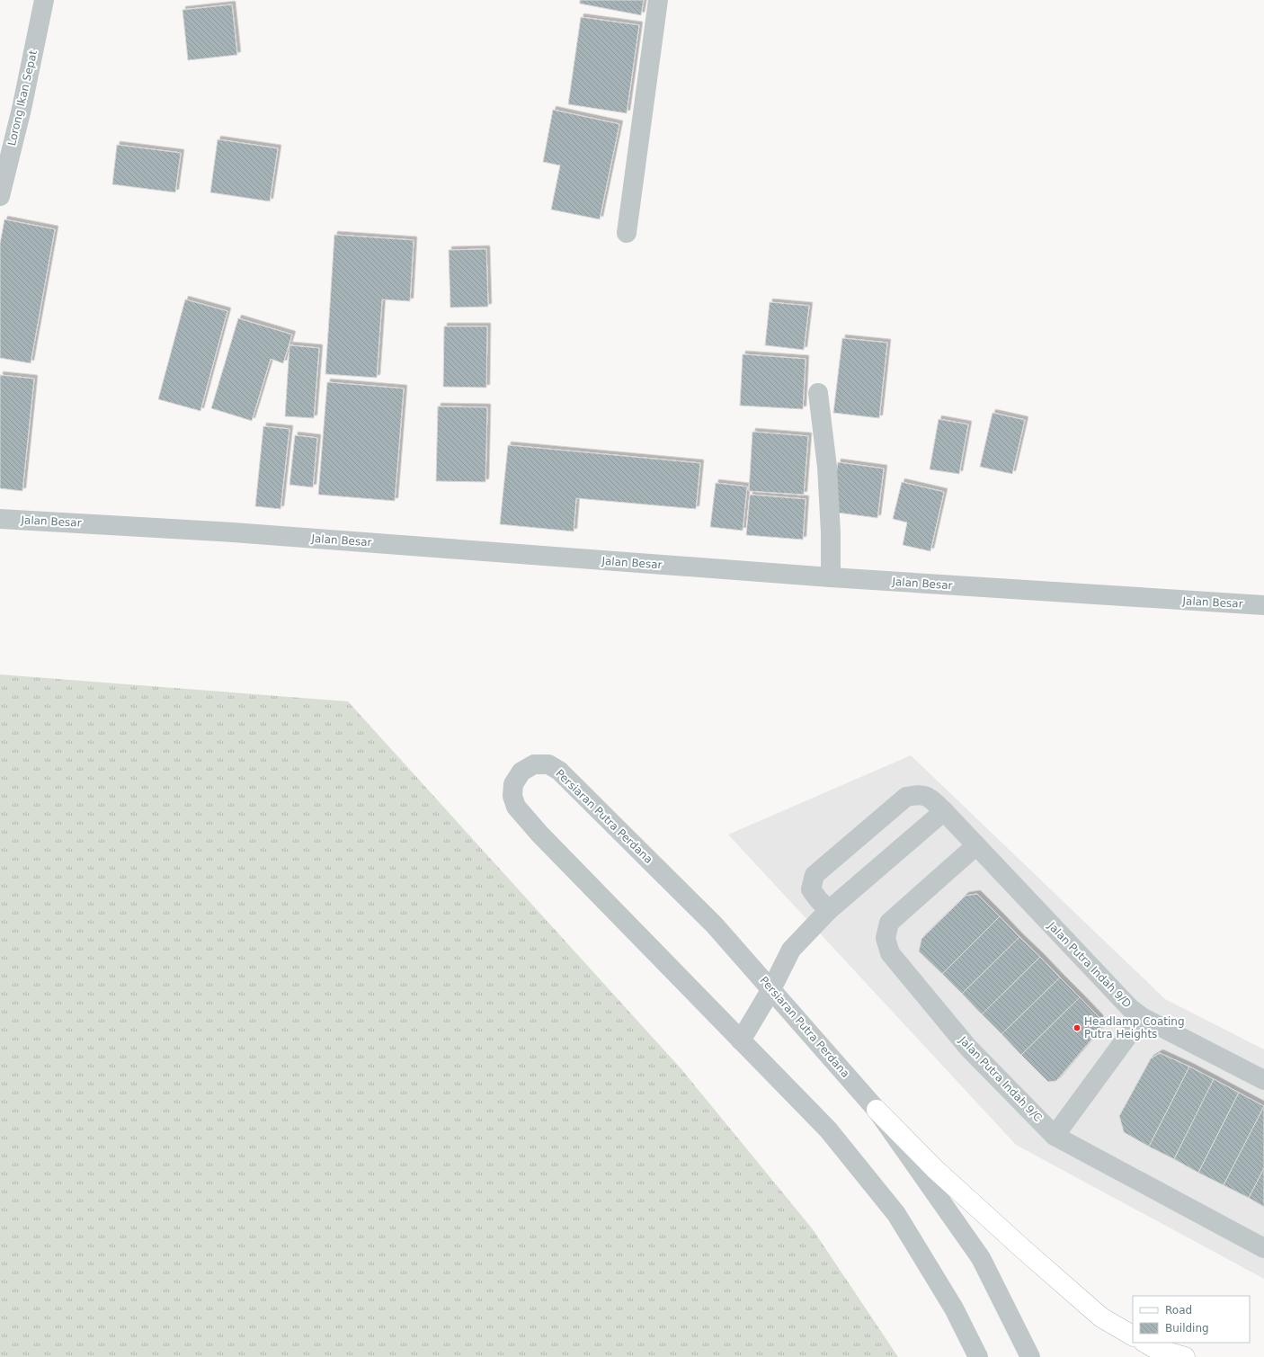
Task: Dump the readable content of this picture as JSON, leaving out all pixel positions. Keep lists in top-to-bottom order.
{
  "streets": {
    "street": [
      "Lorong Ikan Sepat",
      "Jalan Besar",
      "Persiaran Putra Perdana",
      "Jalan Putra Indah 9/D",
      "Jalan Putra Indah 9/C"
    ]
  },
  "crossings": [
    ["Jalan Putra Indah 9/D", "Jalan Putra Indah 9/C"]
  ],
  "places": ["Headlamp Coating Putra Heights"],
  "legend": ["Road", "Building"]
}
